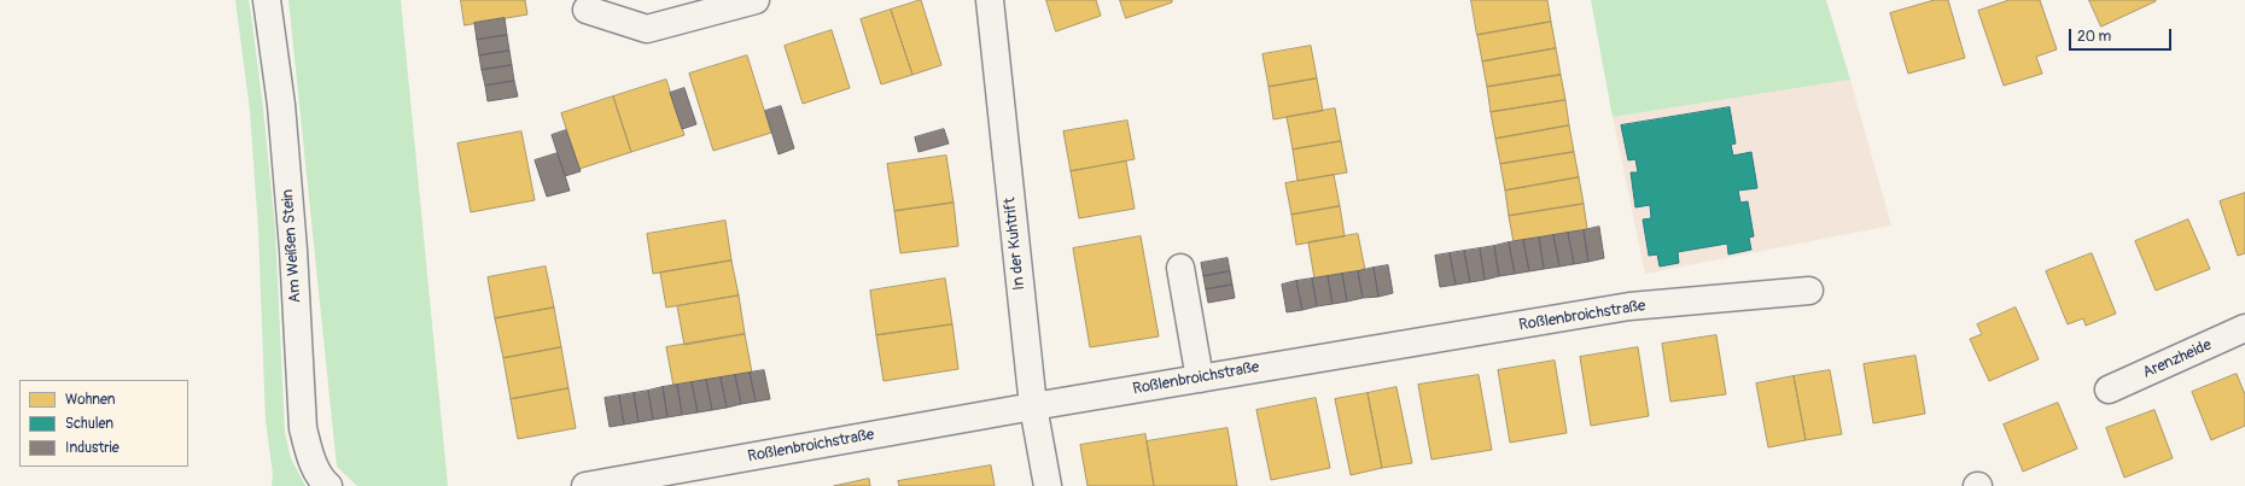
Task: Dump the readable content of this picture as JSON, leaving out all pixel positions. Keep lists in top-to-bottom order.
{
  "streets": {
    "street": [
      "In der Kuhtrift",
      "Am Weißen Stein",
      "Roßlenbroichstraße",
      "Arenzheide"
    ]
  },
  "crossings": [
    ["In der Kuhtrift", "Roßlenbroichstraße"]
  ],
  "legend": ["Wohnen", "Schulen", "Industrie"],
  "scale_bar": "20 m"
}
